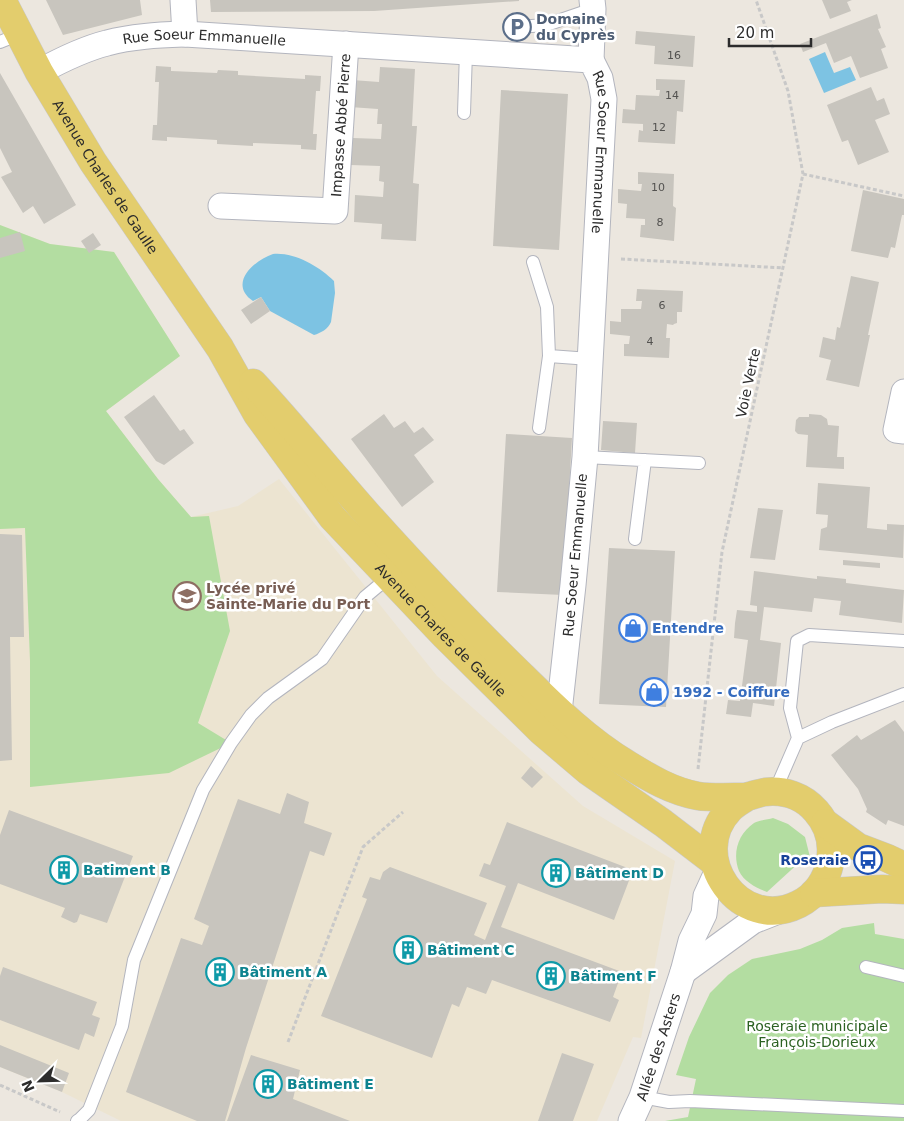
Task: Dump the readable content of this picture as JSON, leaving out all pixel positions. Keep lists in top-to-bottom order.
{
  "streets": {
    "main road": ["Avenue Charles de Gaulle"],
    "street": ["Rue Soeur Emmanuelle", "Impasse Abbé Pierre", "Allée des Asters"],
    "path": ["Voie Verte"]
  },
  "crossings": [
    ["Rue Soeur Emmanuelle", "Impasse Abbé Pierre"],
    ["Rue Soeur Emmanuelle", "Avenue Charles de Gaulle"],
    ["Avenue Charles de Gaulle", "Allée des Asters"]
  ],
  "parks": ["Roseraie municipale François-Dorieux"],
  "places": {
    "parking": ["Domaine du Cyprès"],
    "school or university": ["Lycée privé Sainte-Marie du Port"],
    "shop": ["Entendre", "1992 - Coiffure"],
    "bus stop": ["Roseraie"],
    "building": [
      "Batiment B",
      "Bâtiment D",
      "Bâtiment C",
      "Bâtiment A",
      "Bâtiment F",
      "Bâtiment E"
    ]
  },
  "house_numbers": [
    "16",
    "14",
    "12",
    "10",
    "8",
    "6",
    "4"
  ],
  "scale_bar": "20 m",
  "north": "bottom left"
}
